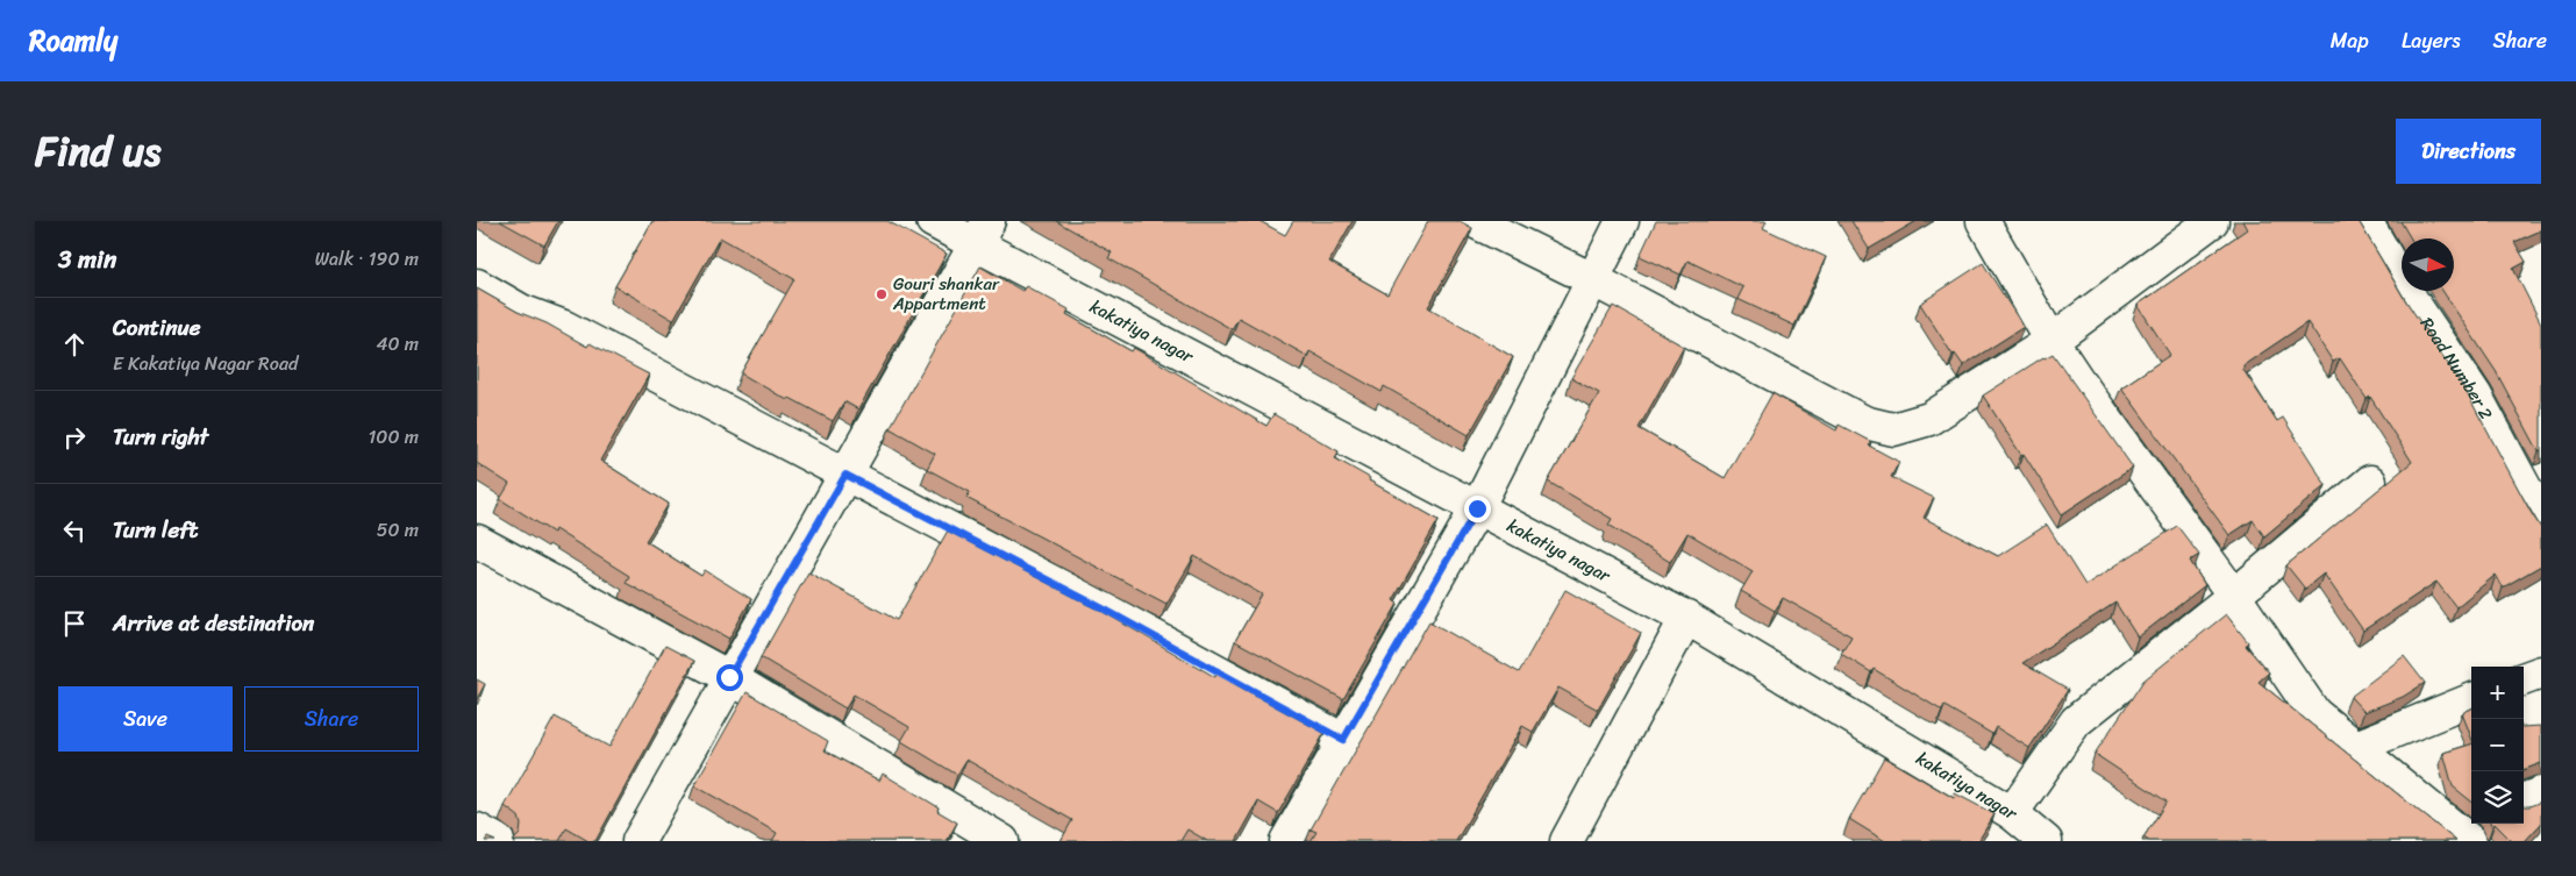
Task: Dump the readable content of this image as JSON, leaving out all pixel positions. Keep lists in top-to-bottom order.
{
  "streets": {
    "street": ["kakatiya nagar", "Road Number 2"]
  },
  "places": ["Gouri shankar Appartment"],
  "north": "right",
  "page": {
    "header": "Roamly",
    "nav": ["Map", "Layers", "Share"],
    "title": "Find us",
    "buttons": [
      "Directions",
      ["Save", "Share"]
    ],
    "heading": ["3 min", "Walk · 190 m"],
    "list": [
      ["Continue", "E Kakatiya Nagar Road", "40 m"],
      ["Turn right", "100 m"],
      ["Turn left", "50 m"],
      "Arrive at destination"
    ],
    "map_buttons": ["+", "−"]
  }
}
